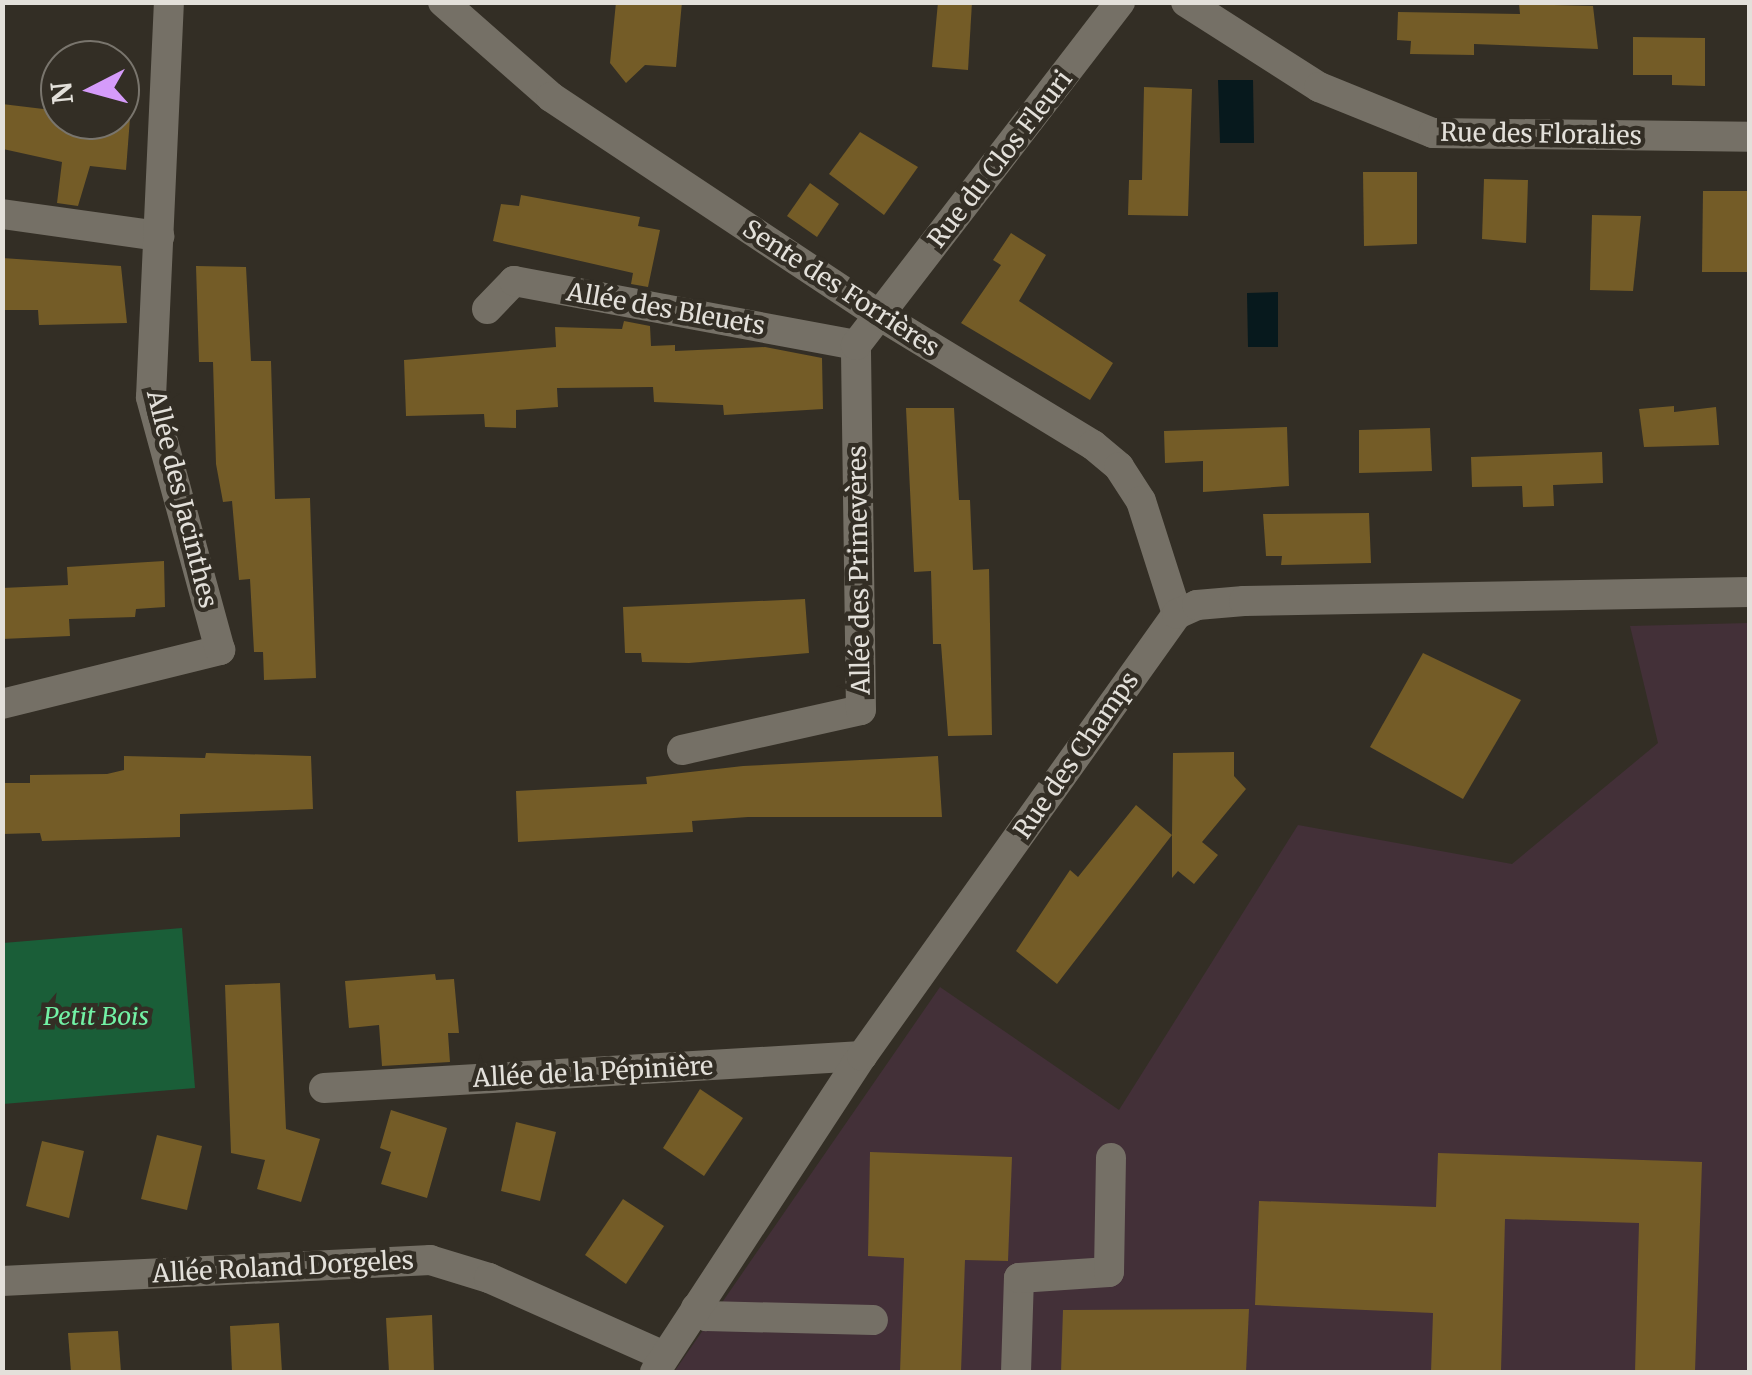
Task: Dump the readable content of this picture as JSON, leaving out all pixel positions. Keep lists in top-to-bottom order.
{
  "streets": {
    "street": [
      "Rue des Floralies",
      "Rue du Clos Fleuri",
      "Sente des Forrières",
      "Allée des Bleuets",
      "Allée des Jacinthes",
      "Allée des Primevères",
      "Rue des Champs",
      "Allée de la Pépinière",
      "Allée Roland Dorgeles"
    ]
  },
  "crossings": [
    ["Rue du Clos Fleuri", "Sente des Forrières"],
    ["Sente des Forrières", "Rue des Champs"],
    ["Allée des Bleuets", "Allée des Primevères"],
    ["Rue des Champs", "Allée de la Pépinière"],
    ["Rue des Champs", "Allée Roland Dorgeles"]
  ],
  "parks": ["Petit Bois"],
  "north": "left"
}
